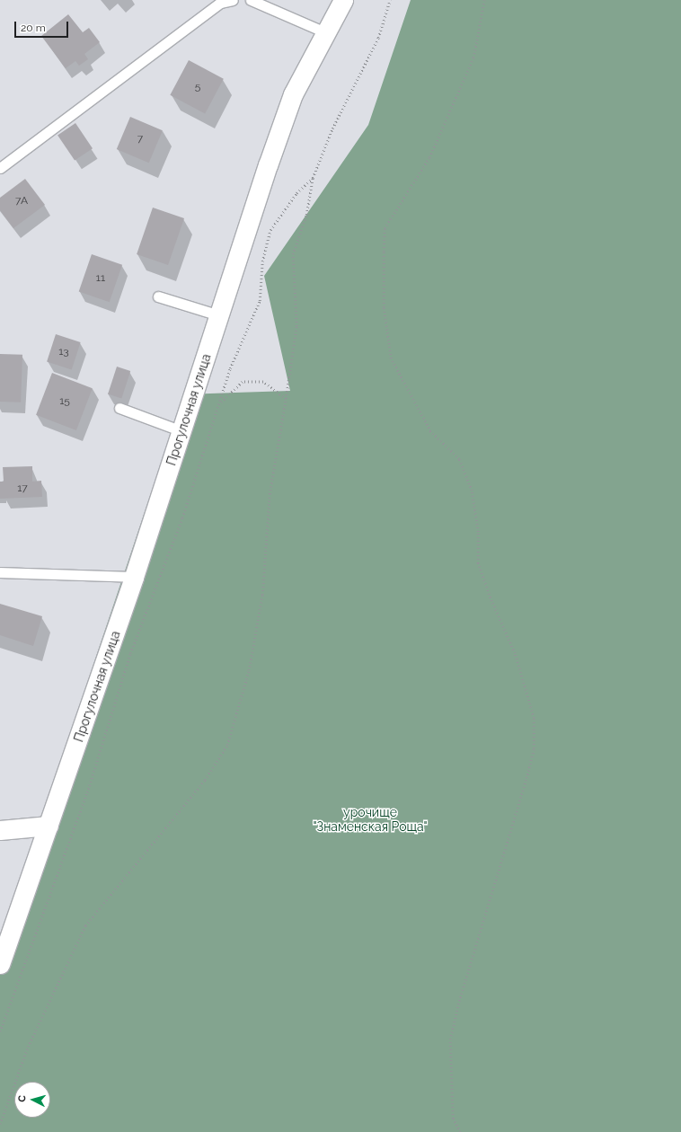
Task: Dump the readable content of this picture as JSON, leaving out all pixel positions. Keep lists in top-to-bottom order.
{
  "streets": {
    "street": ["Прогулочная улица"]
  },
  "parks": ["урочище \"Знаменская Роща\""],
  "house_numbers": [
    "5",
    "7",
    "7А",
    "11",
    "13",
    "15",
    "17"
  ],
  "scale_bar": "20 m",
  "north": "left"
}
